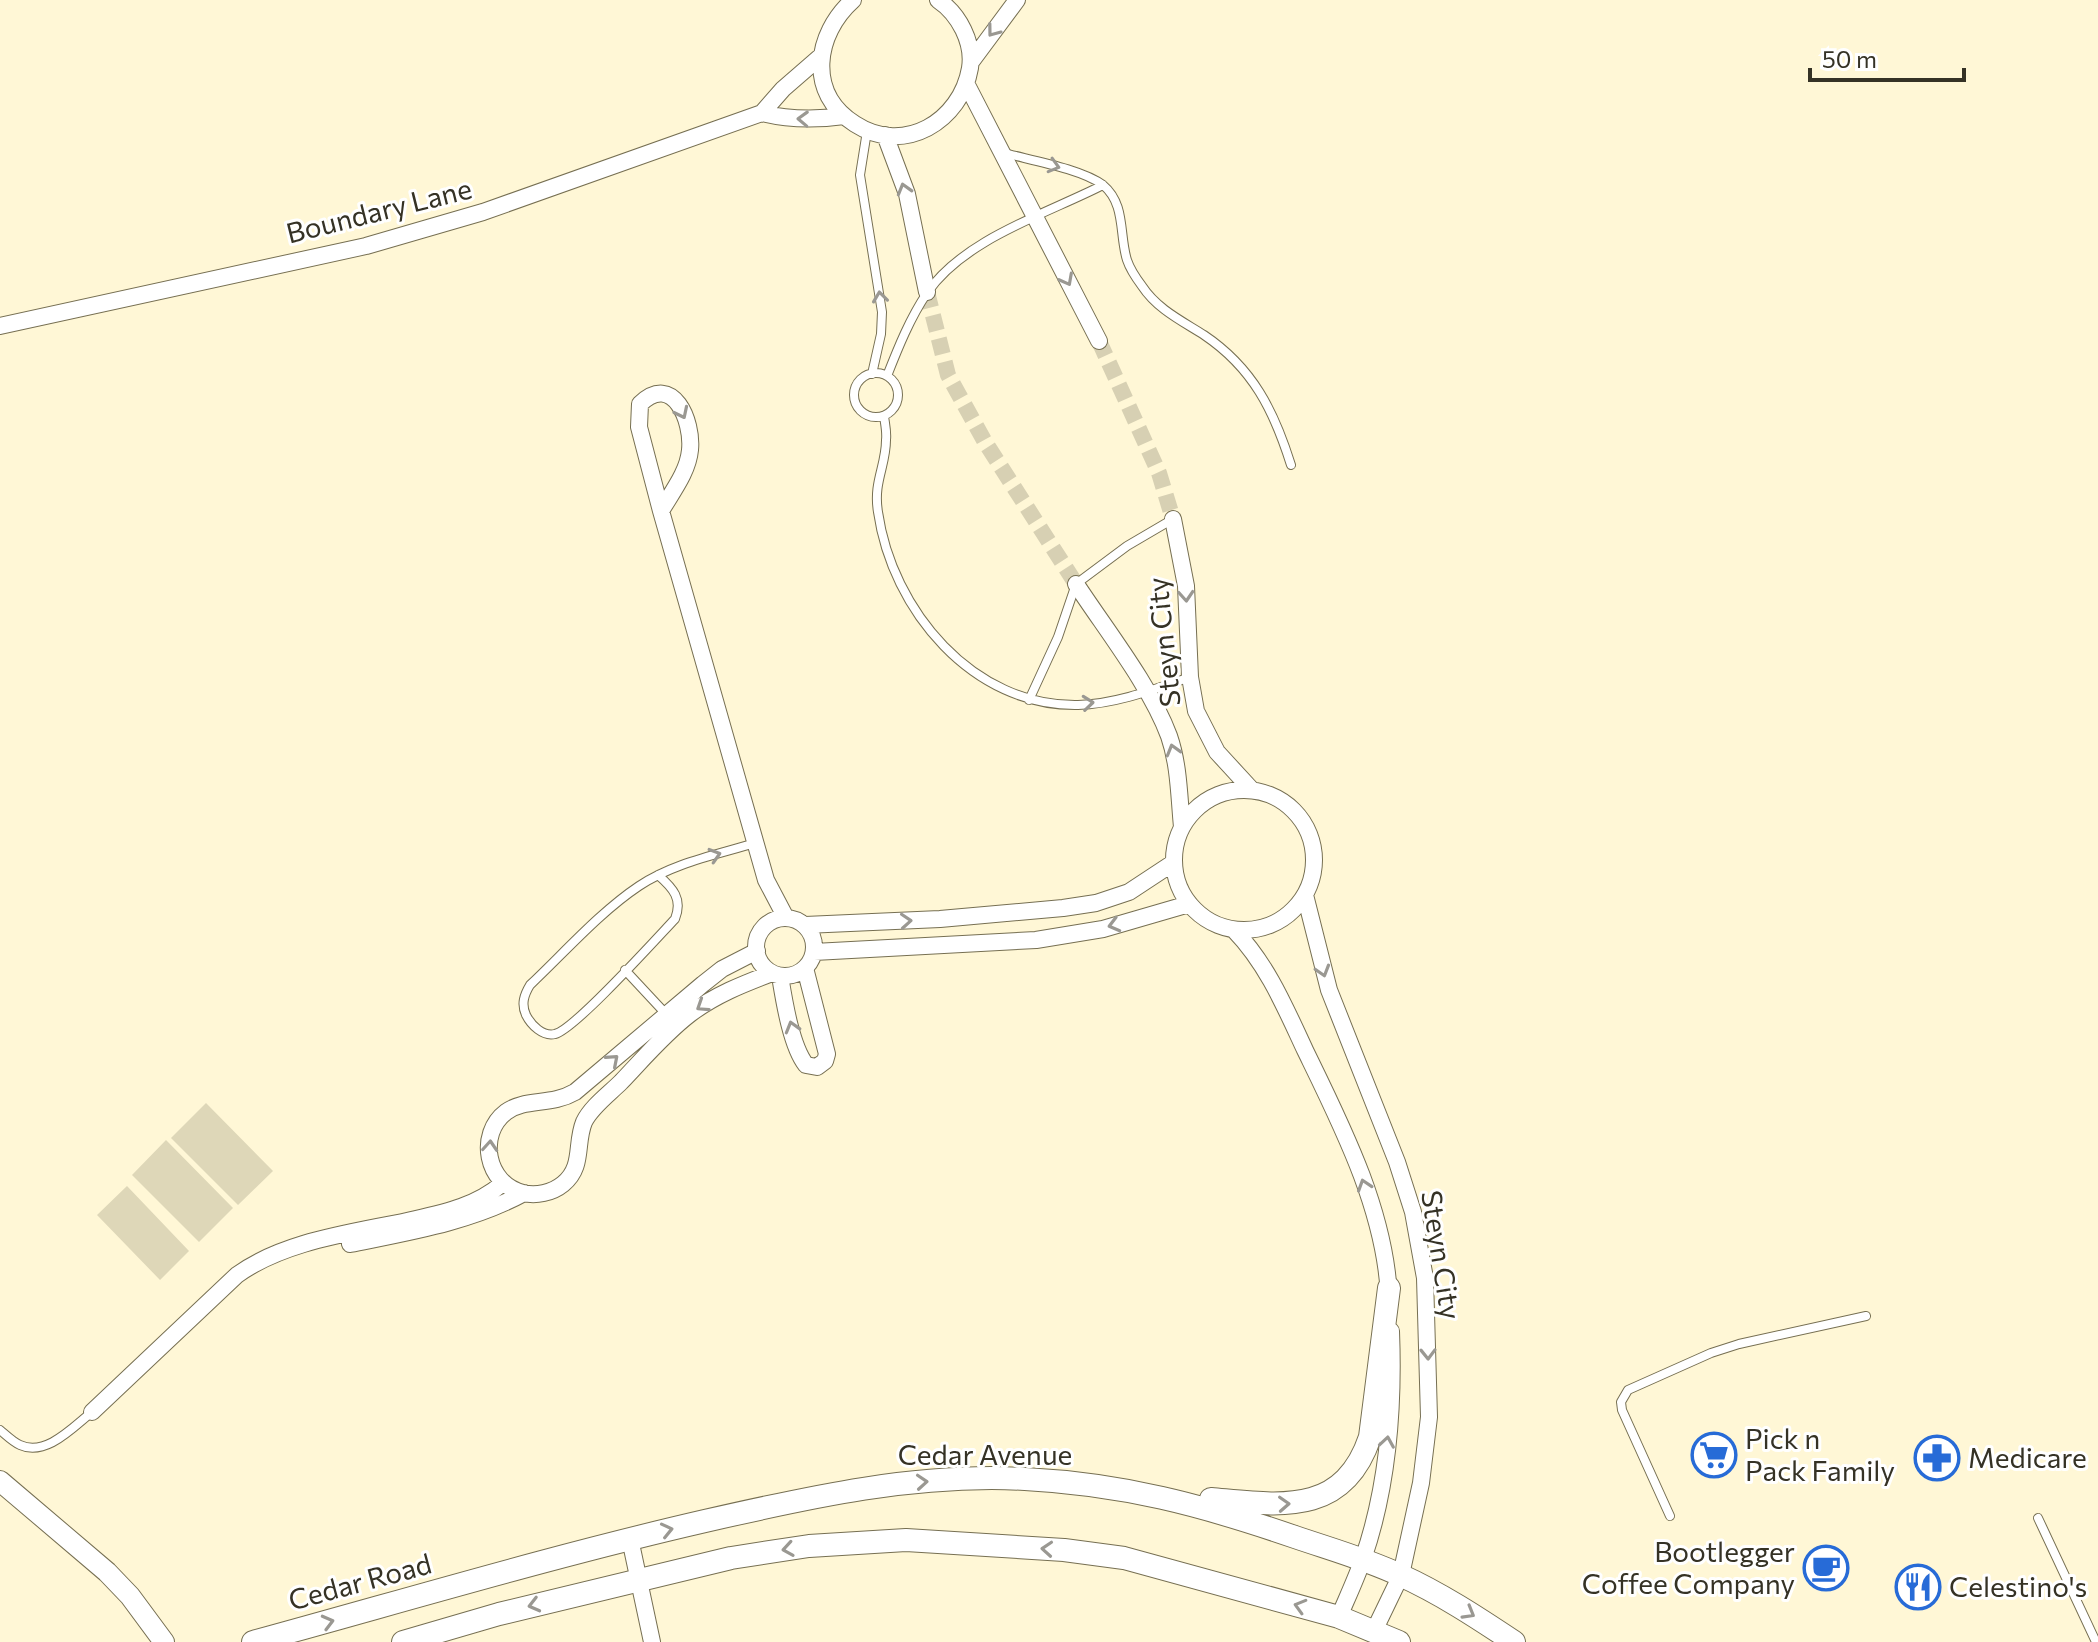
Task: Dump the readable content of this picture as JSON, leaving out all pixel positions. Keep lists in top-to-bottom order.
{
  "streets": {
    "main road": ["Cedar Avenue", "Cedar Road"],
    "street": ["Boundary Lane", "Steyn City"]
  },
  "crossings": [
    ["Steyn City", "Cedar Avenue"],
    ["Cedar Avenue", "Cedar Road"]
  ],
  "places": {
    "supermarket": ["Pick n Pack Family"],
    "pharmacy": ["Medicare"],
    "cafe": ["Bootlegger Coffee Company"],
    "restaurant": ["Celestino's"]
  },
  "scale_bar": "50 m"
}
